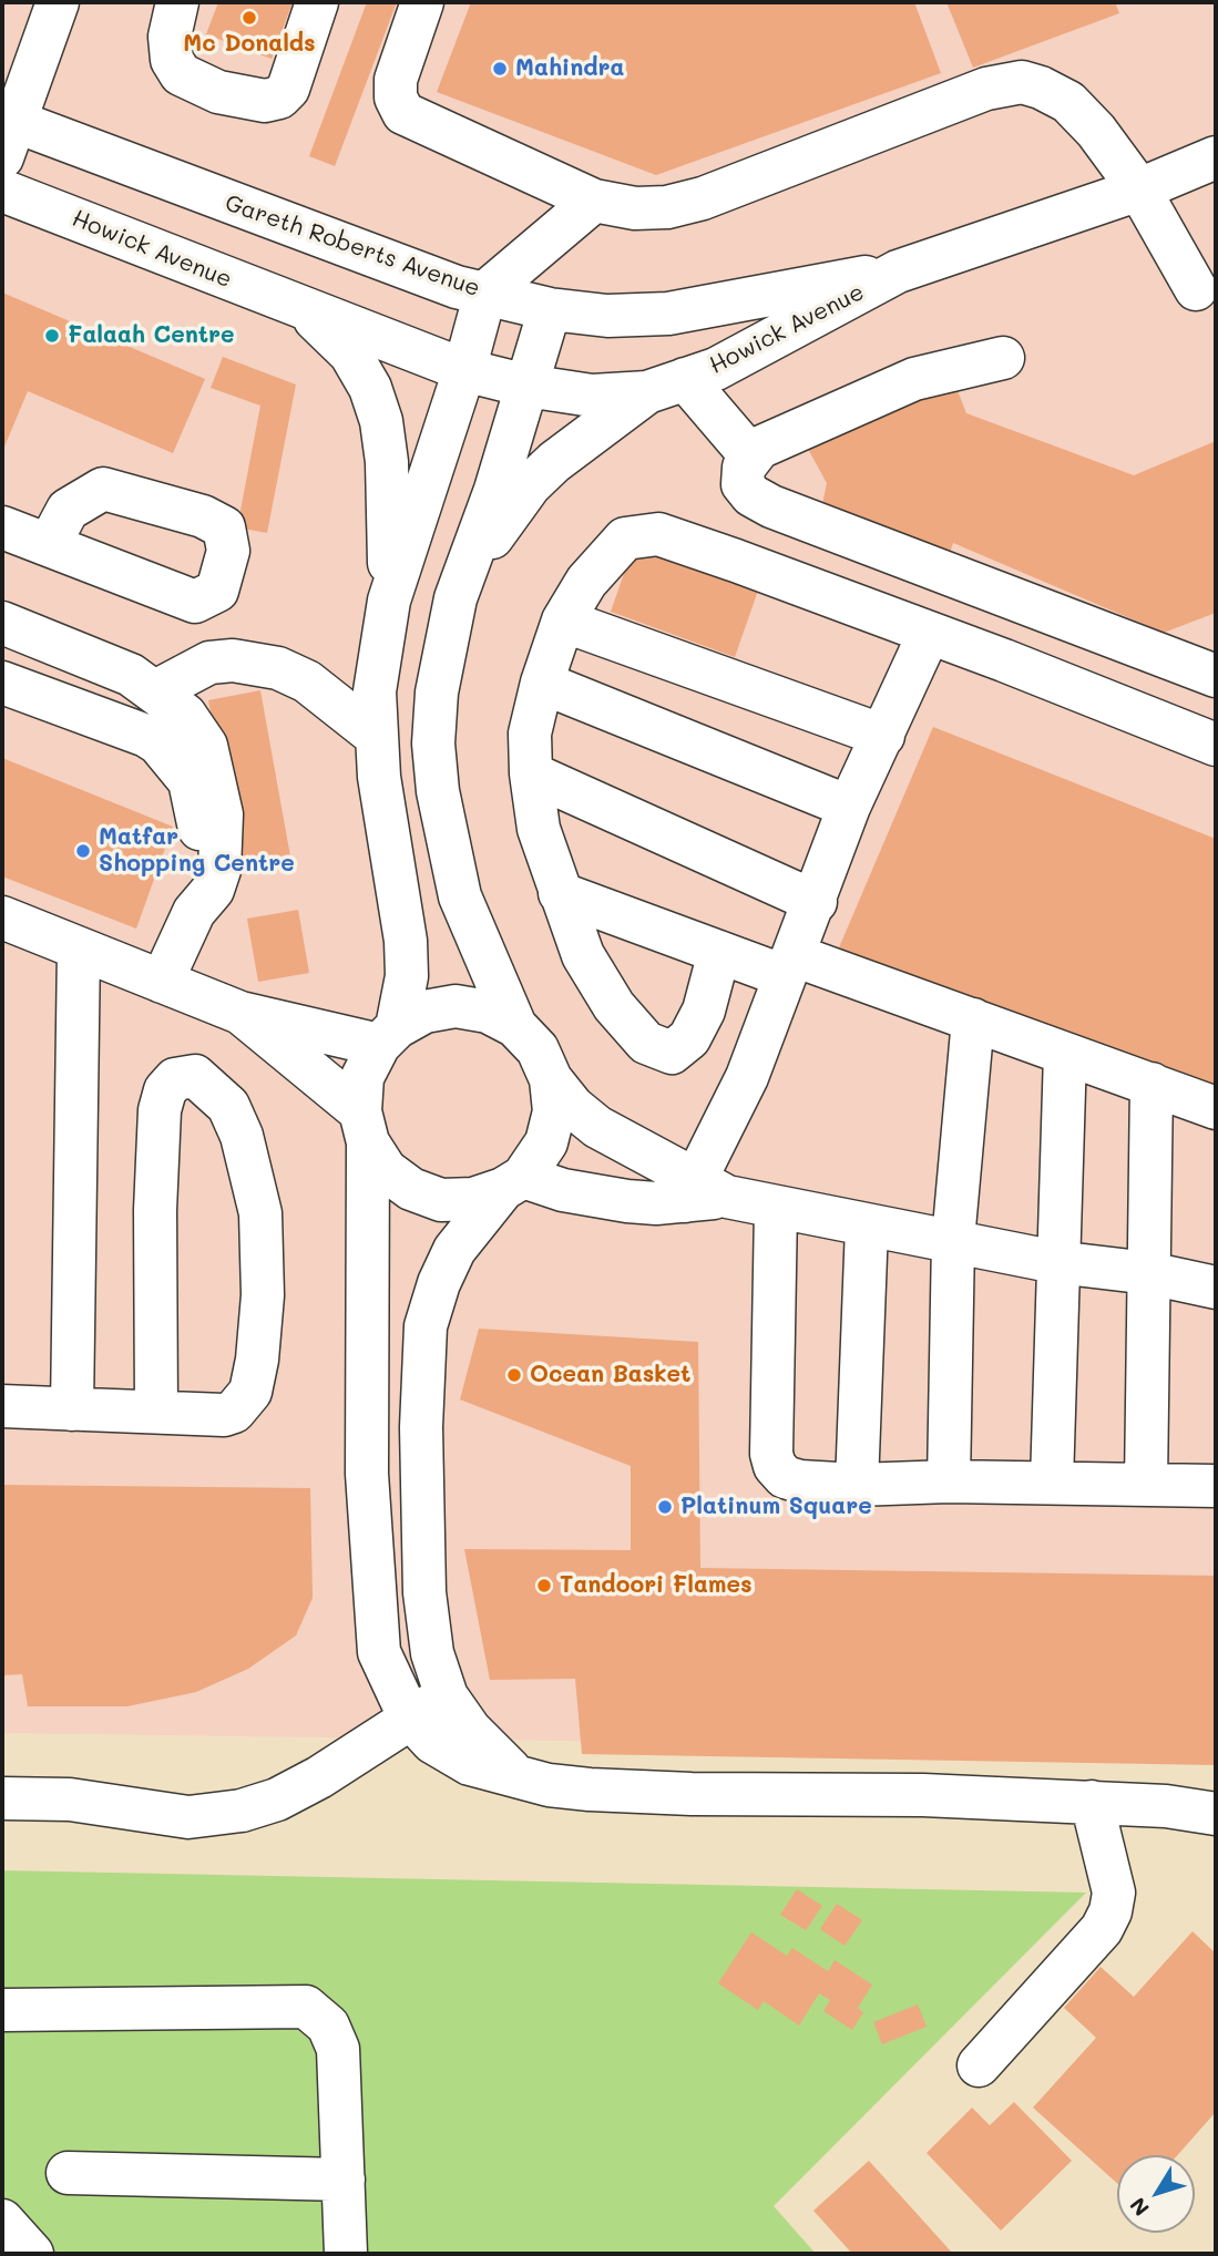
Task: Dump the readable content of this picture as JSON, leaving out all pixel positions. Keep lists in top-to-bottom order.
{
  "streets": {
    "street": ["Gareth Roberts Avenue", "Howick Avenue"]
  },
  "crossings": [
    ["Gareth Roberts Avenue", "Howick Avenue"]
  ],
  "places": [
    "Mc Donalds",
    "Mahindra",
    "Falaah Centre",
    "Matfar Shopping Centre",
    "Ocean Basket",
    "Platinum Square",
    "Tandoori Flames"
  ],
  "north": "bottom left"
}
